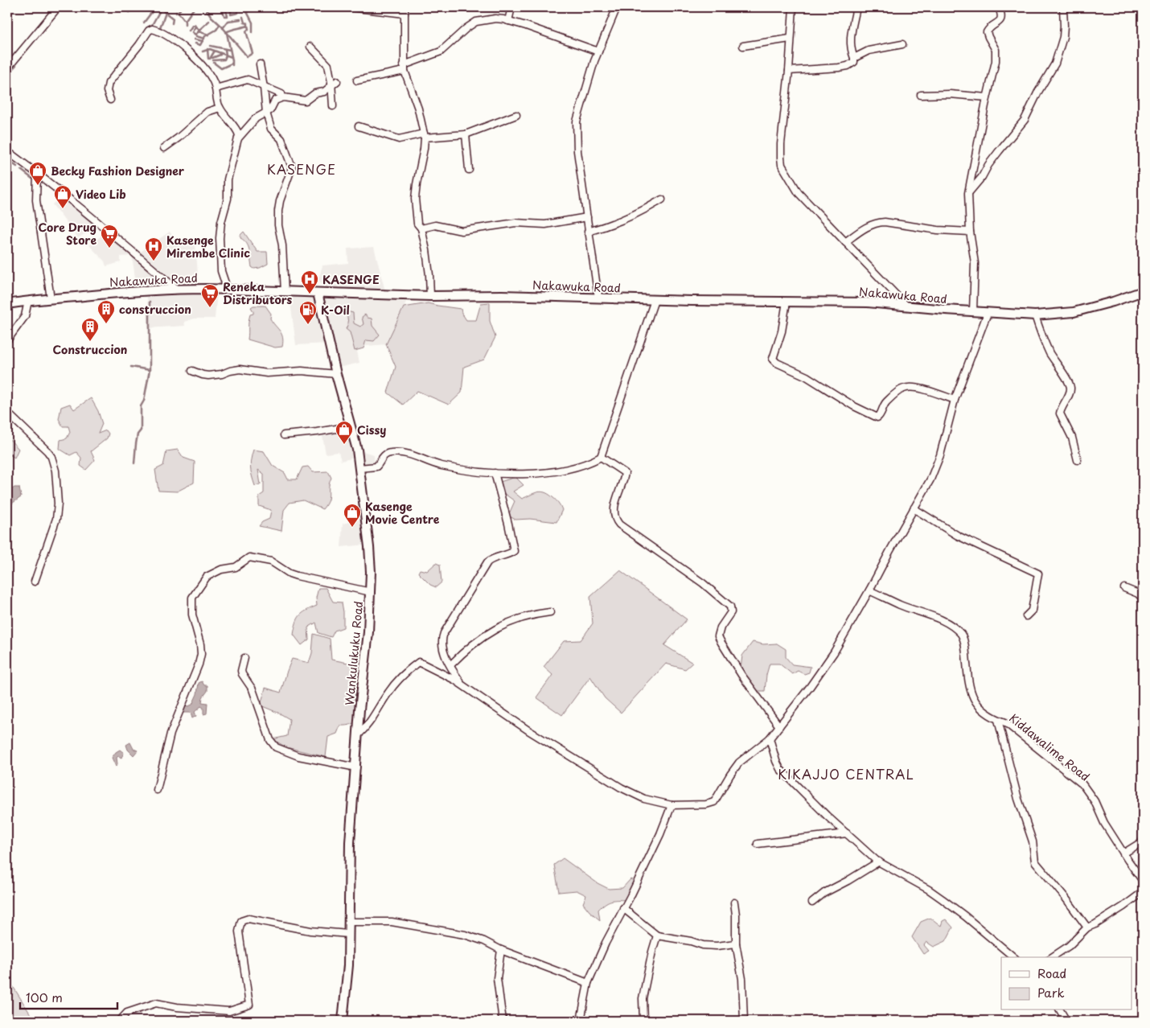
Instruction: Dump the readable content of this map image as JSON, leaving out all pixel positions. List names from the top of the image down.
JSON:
{
  "streets": {
    "main road": ["Nakawuka Road", "Wankulukuku Road"],
    "street": ["Kiddawalime Road"]
  },
  "crossings": [
    ["Nakawuka Road", "Wankulukuku Road"]
  ],
  "districts": ["KASENGE", "KIKAJJO CENTRAL"],
  "places": {
    "shop": [
      "Becky Fashion Designer",
      "Video Lib",
      "Cissy",
      "Kasenge Movie Centre"
    ],
    "supermarket": ["Core Drug Store", "Reneka Distributors"],
    "hospital": ["Kasenge Mirembe Clinic", "KASENGE"],
    "building": ["construccion", "Construccion"],
    "fuel station": ["K-Oil"]
  },
  "legend": ["Road", "Park"],
  "scale_bar": "100 m"
}
